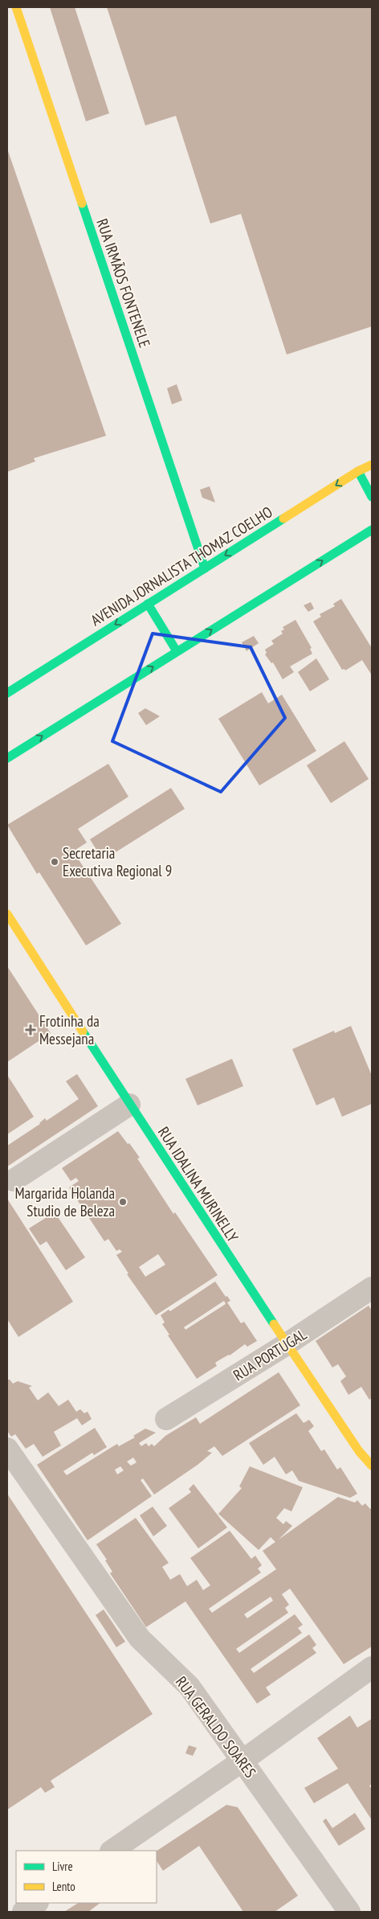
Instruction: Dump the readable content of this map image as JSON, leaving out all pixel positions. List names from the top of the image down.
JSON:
{
  "streets": {
    "street": [
      "RUA IRMÃOS FONTENELE",
      "AVENIDA JORNALISTA THOMAZ COELHO",
      "RUA IDALINA MURINELLY",
      "RUA PORTUGAL",
      "RUA GERALDO SOARES"
    ]
  },
  "crossings": [
    ["RUA IRMÃOS FONTENELE", "AVENIDA JORNALISTA THOMAZ COELHO"],
    ["RUA IDALINA MURINELLY", "RUA PORTUGAL"]
  ],
  "places": {
    "other": ["Secretaria Executiva Regional 9", "Margarida Holanda Studio de Beleza"],
    "health": ["Frotinha da Messejana"]
  },
  "legend": ["Livre", "Lento"]
}
